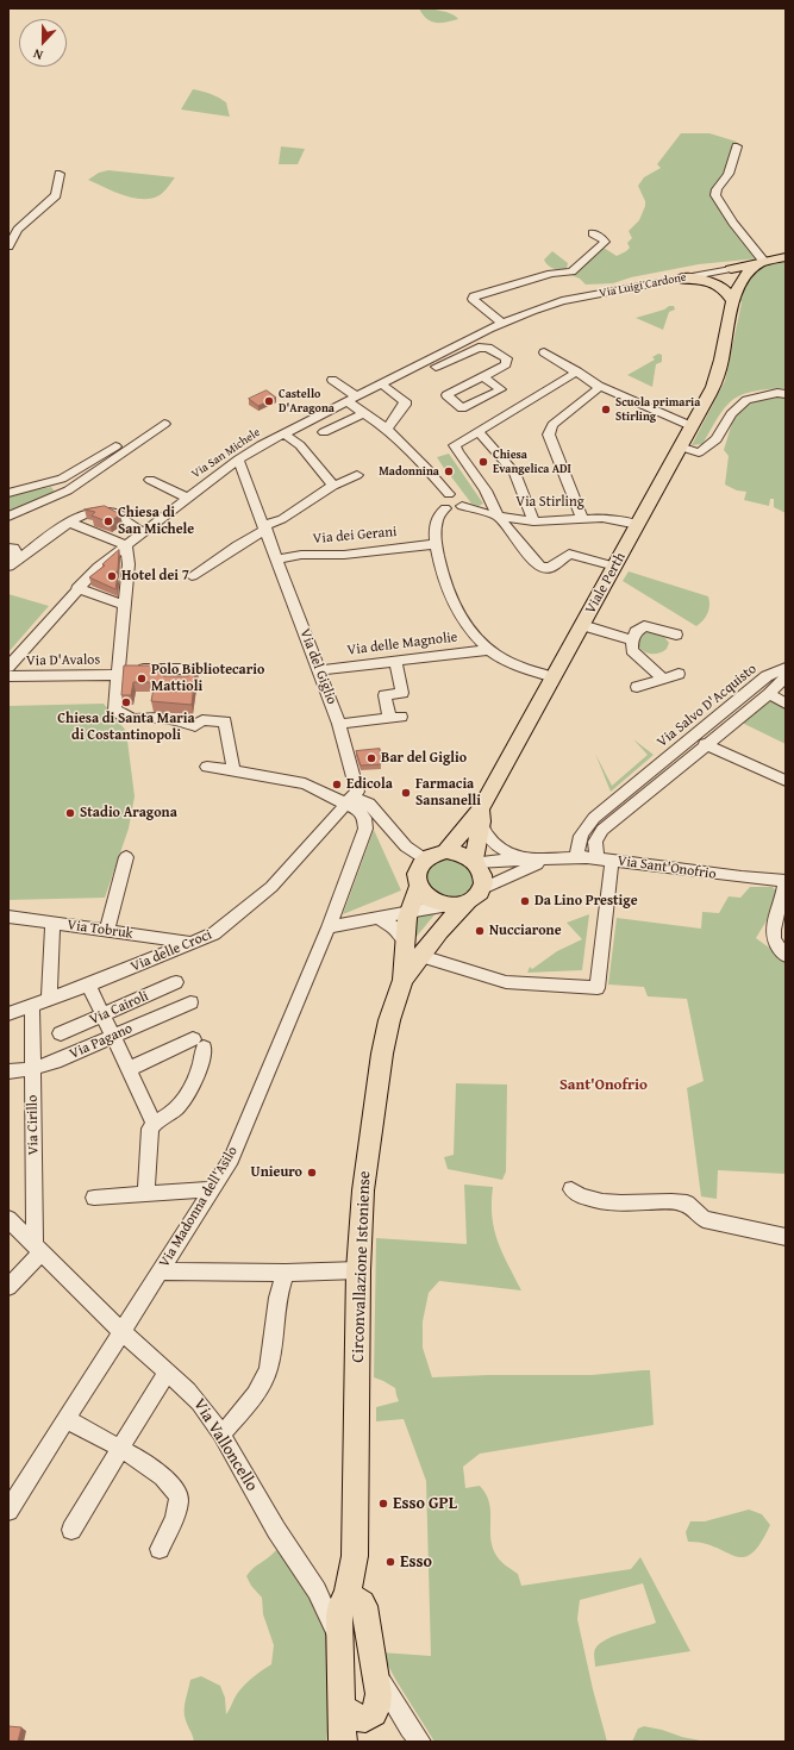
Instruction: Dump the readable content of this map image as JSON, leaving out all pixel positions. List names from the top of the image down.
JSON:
{
  "streets": {
    "main road": ["Via Luigi Cardone", "Viale Perth", "Circonvallazione Istoniense"],
    "street": [
      "Via San Michele",
      "Via Stirling",
      "Via dei Gerani",
      "Via delle Magnolie",
      "Via D'Avalos",
      "Via del Giglio",
      "Via Salvo D'Acquisto",
      "Via Sant'Onofrio",
      "Via Tobruk",
      "Via delle Croci",
      "Via Cairoli",
      "Via Pagano",
      "Via Cirillo",
      "Via Madonna dell'Asilo",
      "Via Valloncello"
    ]
  },
  "crossings": [
    ["Via Luigi Cardone", "Via San Michele"],
    ["Via Luigi Cardone", "Viale Perth"],
    ["Via San Michele", "Via del Giglio"],
    ["Via Stirling", "Viale Perth"],
    ["Via dei Gerani", "Via del Giglio"],
    ["Viale Perth", "Via Sant'Onofrio"],
    ["Viale Perth", "Circonvallazione Istoniense"],
    ["Via delle Magnolie", "Via del Giglio"],
    ["Via del Giglio", "Via delle Croci"],
    ["Via Salvo D'Acquisto", "Via Sant'Onofrio"],
    ["Via Salvo D'Acquisto", "Circonvallazione Istoniense"],
    ["Via Sant'Onofrio", "Circonvallazione Istoniense"],
    ["Via Tobruk", "Via delle Croci"],
    ["Via delle Croci", "Via Cirillo"],
    ["Via Pagano", "Via Cirillo"],
    ["Via Cirillo", "Via Valloncello"],
    ["Via Madonna dell'Asilo", "Via Valloncello"],
    ["Circonvallazione Istoniense", "Via Valloncello"]
  ],
  "districts": ["Sant'Onofrio"],
  "places": [
    "Castello D'Aragona",
    "Scuola primaria Stirling",
    "Chiesa Evangelica ADI",
    "Madonnina",
    "Chiesa di San Michele",
    "Hotel dei 7",
    "Polo Bibliotecario Mattioli",
    "Chiesa di Santa Maria di Costantinopoli",
    "Bar del Giglio",
    "Edicola",
    "Farmacia Sansanelli",
    "Stadio Aragona",
    "Da Lino Prestige",
    "Nucciarone",
    "Unieuro",
    "Esso GPL",
    "Esso"
  ],
  "north": "bottom"
}
